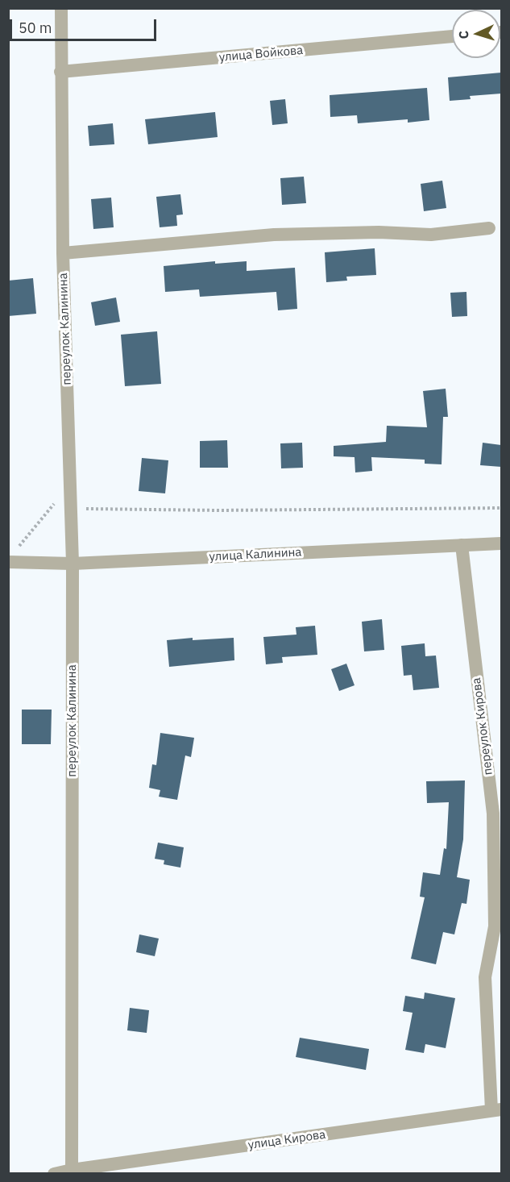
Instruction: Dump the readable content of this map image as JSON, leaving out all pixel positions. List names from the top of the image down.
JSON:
{
  "streets": {
    "street": [
      "улица Войкова",
      "переулок Калинина",
      "улица Калинина",
      "переулок Кирова",
      "улица Кирова"
    ]
  },
  "crossings": [
    ["улица Войкова", "переулок Калинина"],
    ["переулок Калинина", "улица Калинина"],
    ["переулок Калинина", "улица Кирова"],
    ["улица Калинина", "переулок Кирова"],
    ["переулок Кирова", "улица Кирова"]
  ],
  "scale_bar": "50 m",
  "north": "left"
}
